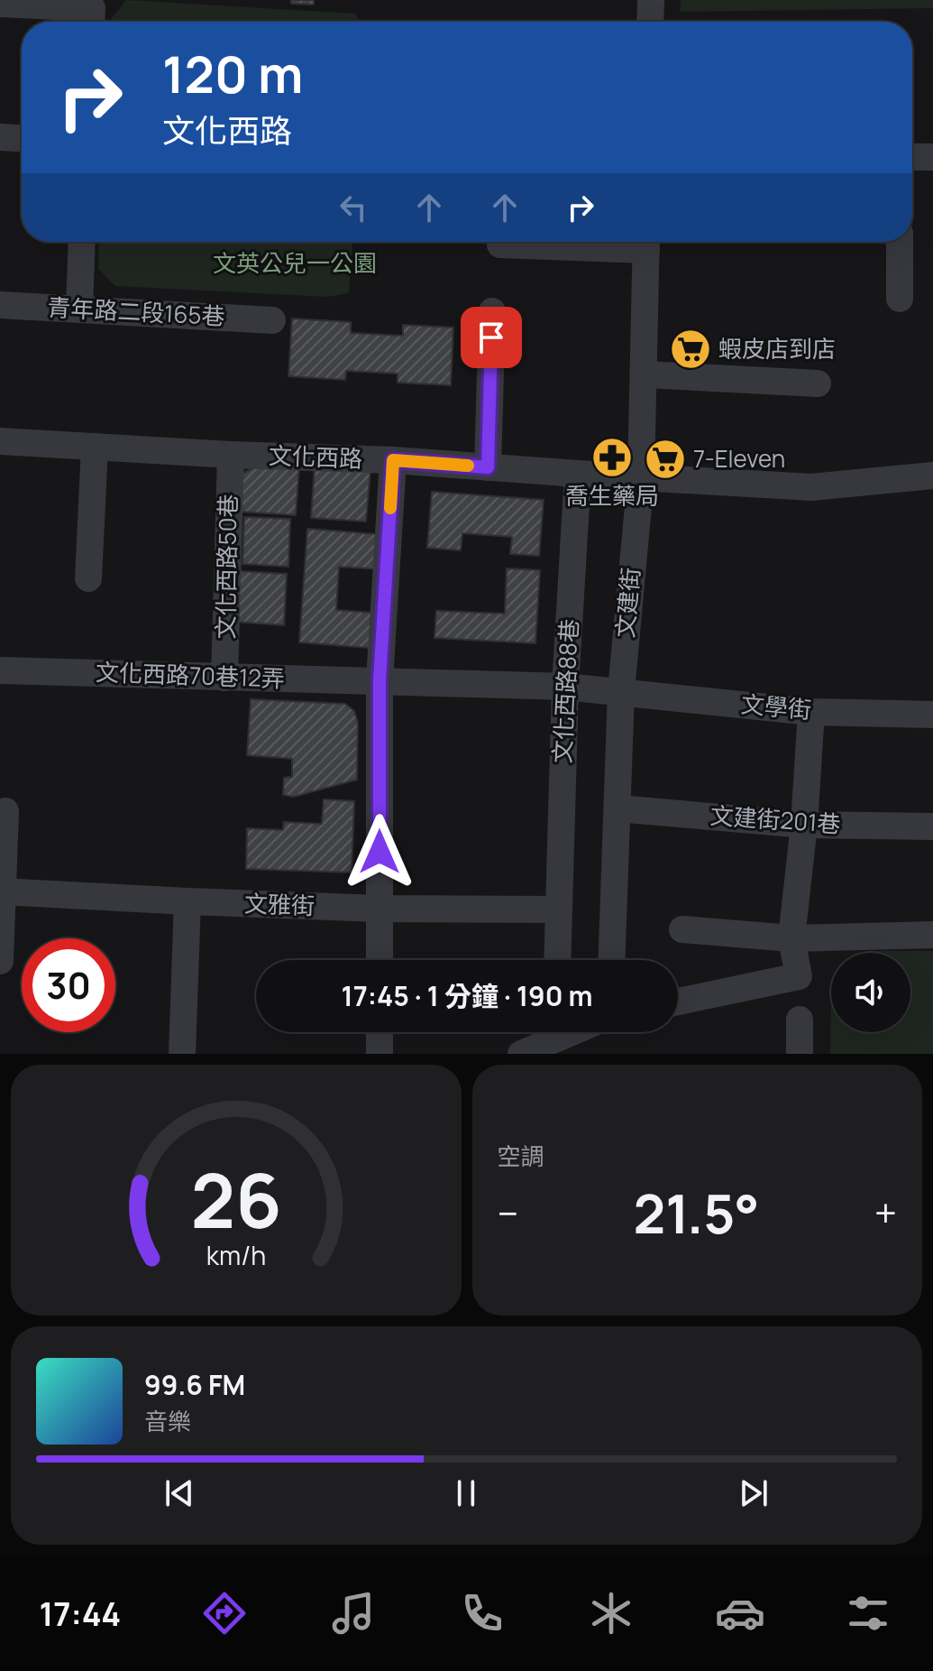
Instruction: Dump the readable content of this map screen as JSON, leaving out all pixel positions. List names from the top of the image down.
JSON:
{
  "streets": {
    "street": [
      "青年路二段165巷",
      "文化西路",
      "文化西路50巷",
      "文建街",
      "文化西路70巷12弄",
      "文化西路88巷",
      "文學街",
      "文建街201巷",
      "文雅街"
    ]
  },
  "crossings": [
    ["文化西路", "文化西路50巷"],
    ["文化西路", "文建街"],
    ["文化西路", "文化西路88巷"],
    ["文化西路50巷", "文化西路70巷12弄"],
    ["文建街", "文學街"],
    ["文建街", "文建街201巷"],
    ["文化西路70巷12弄", "文化西路88巷"],
    ["文化西路70巷12弄", "文學街"],
    ["文化西路88巷", "文學街"],
    ["文化西路88巷", "文雅街"]
  ],
  "parks": ["文英公兒一公園"],
  "places": {
    "supermarket": ["蝦皮店到店", "7-Eleven"],
    "pharmacy": ["喬生藥局"]
  },
  "page": {
    "turn": ["120 m", "文化西路"],
    "limit": "30",
    "trip": "17:45 · 1 分鐘 · 190 m",
    "tile": "空調",
    "heat": ["−", "21.5°", "+"],
    "song": ["99.6 FM", "音樂"],
    "tabs": "17:44",
    "gauge": ["26", "km/h"]
  }
}
